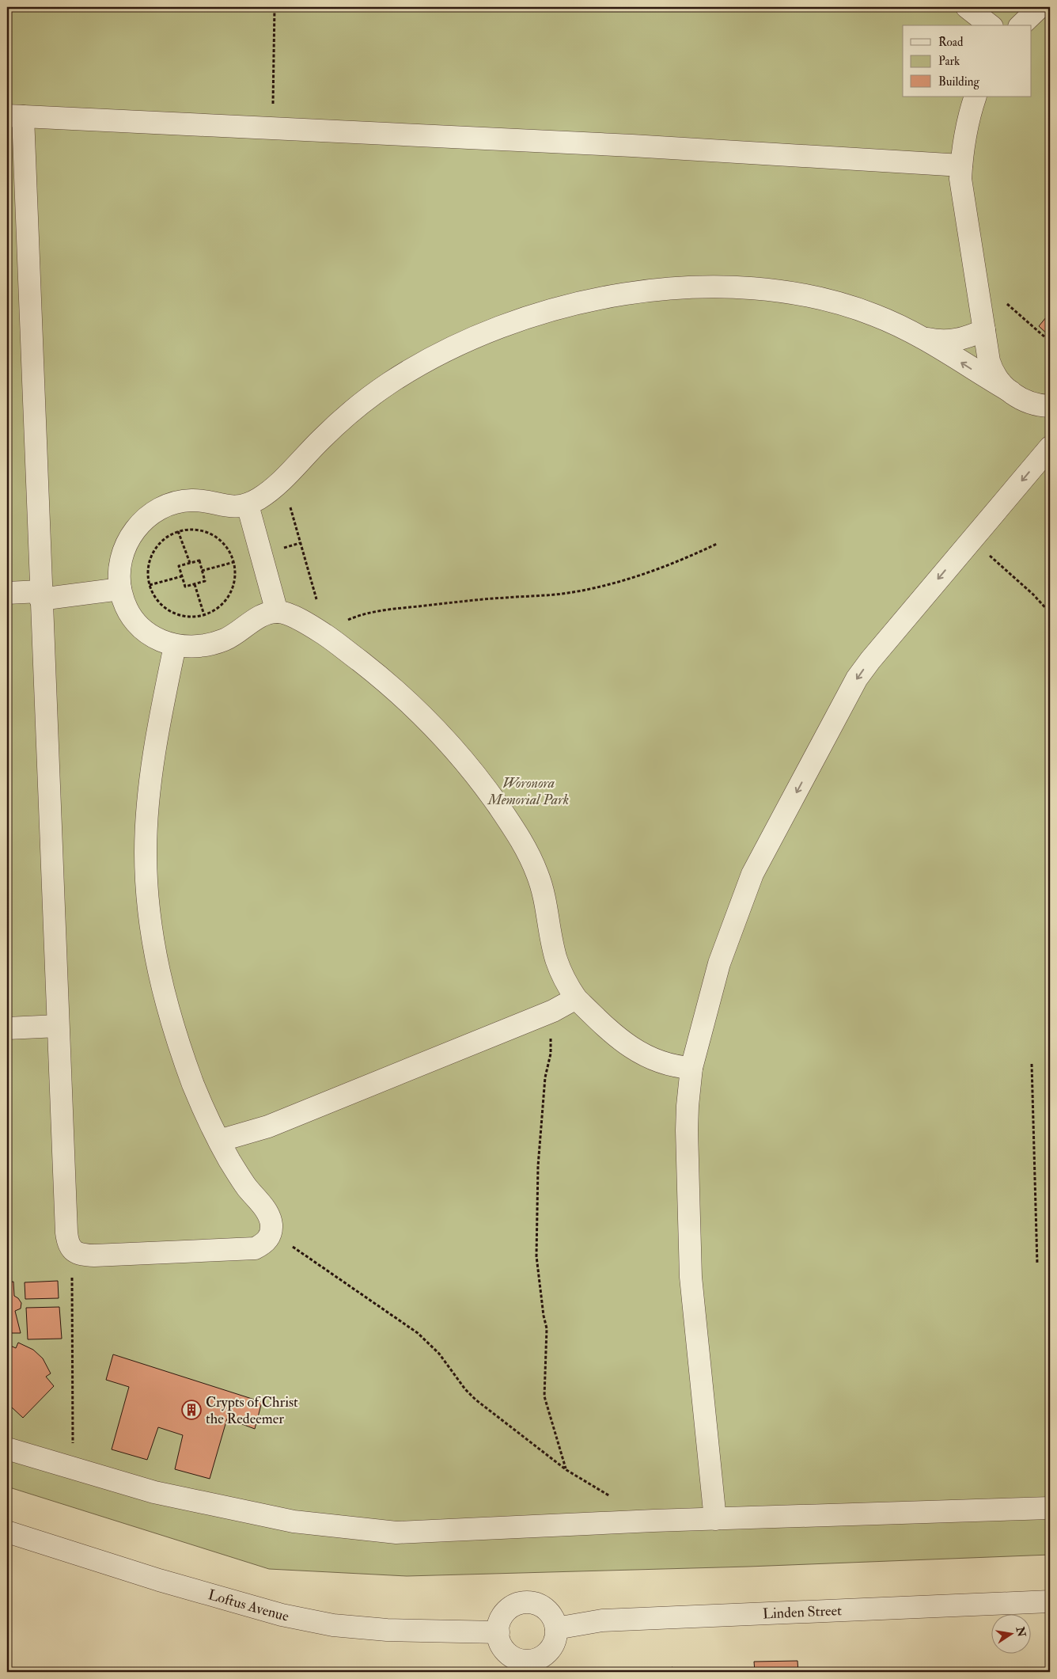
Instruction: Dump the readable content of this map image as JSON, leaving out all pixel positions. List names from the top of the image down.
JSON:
{
  "streets": {
    "street": ["Loftus Avenue", "Linden Street"]
  },
  "crossings": [
    ["Loftus Avenue", "Linden Street"]
  ],
  "parks": ["Woronora Memorial Park"],
  "places": {
    "building": ["Crypts of Christ the Redeemer"]
  },
  "legend": ["Road", "Park", "Building"],
  "north": "right"
}
